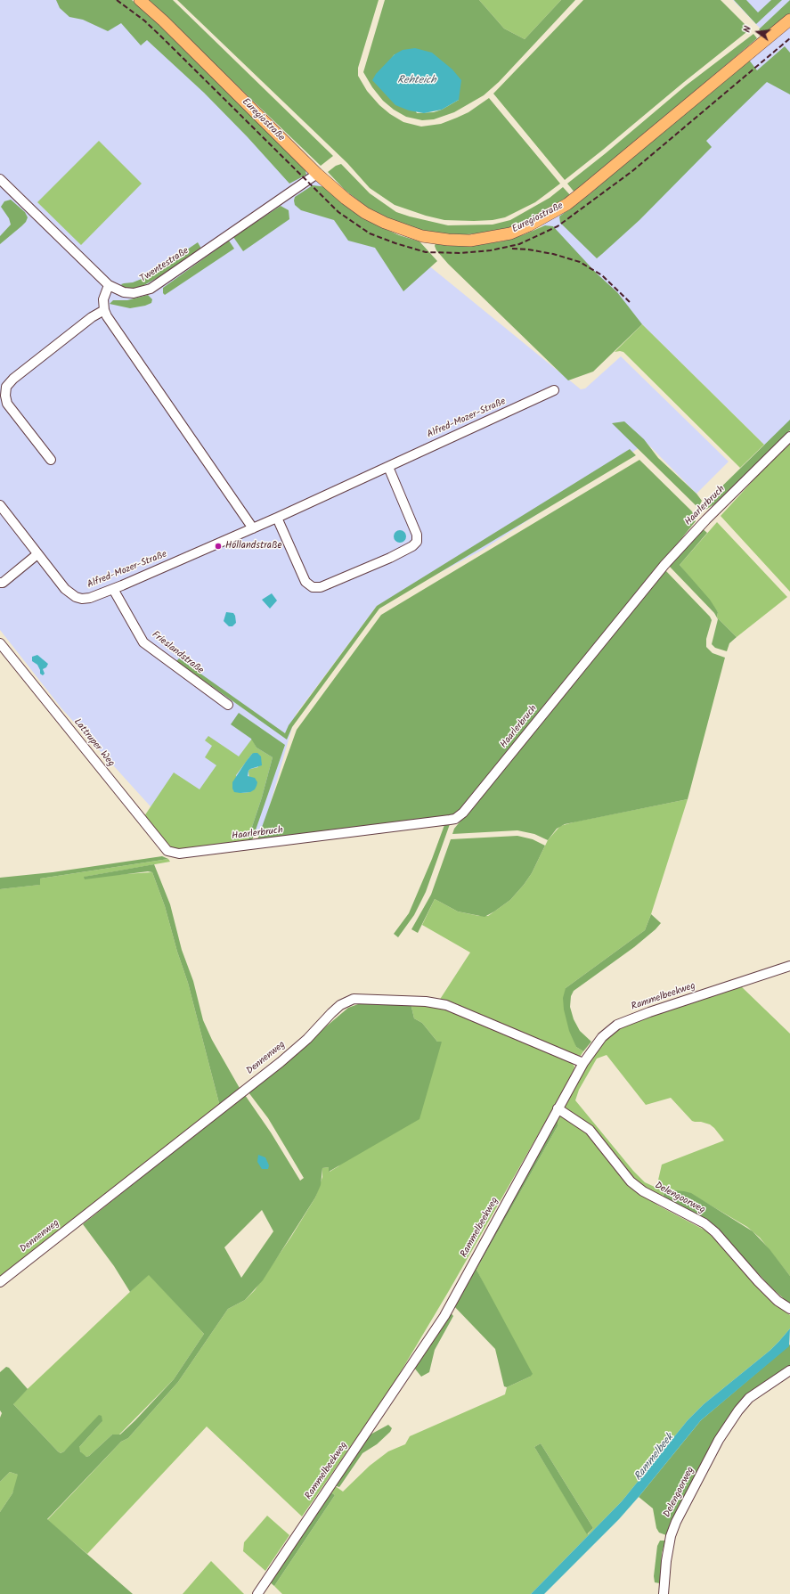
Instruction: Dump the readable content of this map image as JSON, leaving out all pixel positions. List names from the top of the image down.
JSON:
{
  "streets": {
    "main road": ["Euregiostraße"],
    "street": [
      "Twentestraße",
      "Alfred-Mozer-Straße",
      "Haarlerbruch",
      "Frieslandstraße",
      "Lattruper Weg",
      "Rammelbeekweg",
      "Dennenweg",
      "Delengoorweg"
    ]
  },
  "crossings": [
    ["Euregiostraße", "Twentestraße"],
    ["Alfred-Mozer-Straße", "Frieslandstraße"],
    ["Haarlerbruch", "Lattruper Weg"],
    ["Rammelbeekweg", "Dennenweg"],
    ["Rammelbeekweg", "Delengoorweg"]
  ],
  "water": ["Rehteich", "Rammelbeek"],
  "places": ["Hollandstraße"],
  "north": "left"
}
